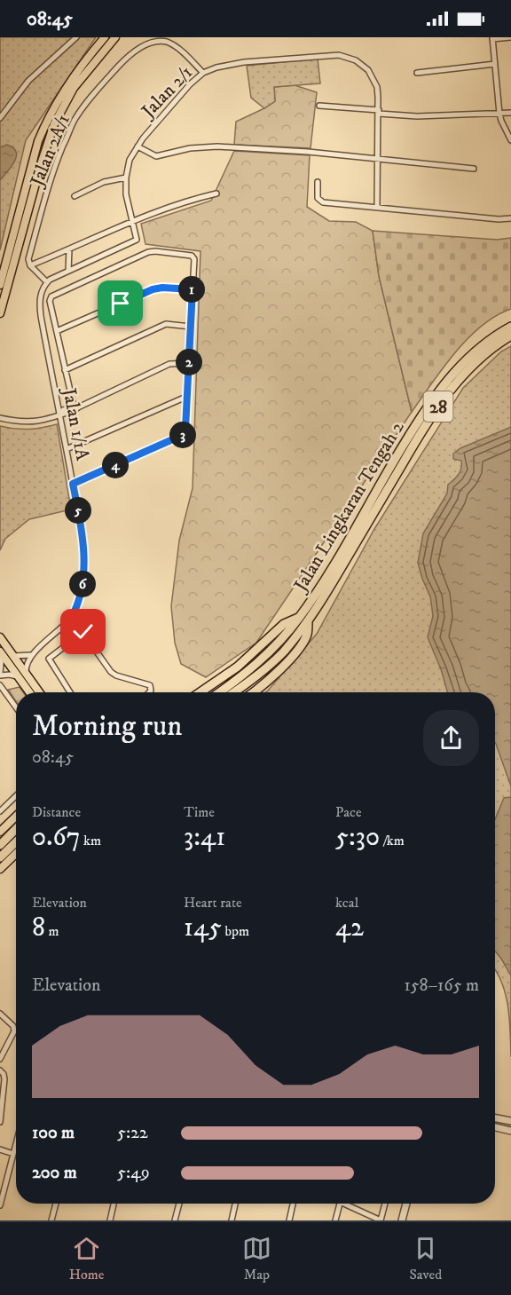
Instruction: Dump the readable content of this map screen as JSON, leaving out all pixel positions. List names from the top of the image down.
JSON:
{
  "streets": {
    "highway": ["28", "Jalan Lingkaran Tengah 2"],
    "street": ["Jalan 2/1", "Jalan 2A/1", "Jalan 1/1A"]
  },
  "crossings": [
    ["Jalan 2/1", "Jalan 2A/1"]
  ],
  "page": {
    "status": "08:45",
    "pins": [
      "1",
      "2",
      "3",
      "4",
      "5",
      "6"
    ],
    "heading": ["Morning run", "08:45"],
    "stats": [
      ["Distance", "0.67 km"],
      ["Time", "3:41"],
      ["Pace", "5:30 /km"],
      ["Elevation", "8 m"],
      ["Heart rate", "145 bpm"],
      ["kcal", "42"]
    ],
    "chart": ["Elevation", "158–165 m"],
    "list": [
      {
        "name": "100 m",
        "note": "5:22"
      },
      {
        "name": "200 m",
        "note": "5:49"
      }
    ],
    "tabs": ["Home", "Map", "Saved"]
  }
}
